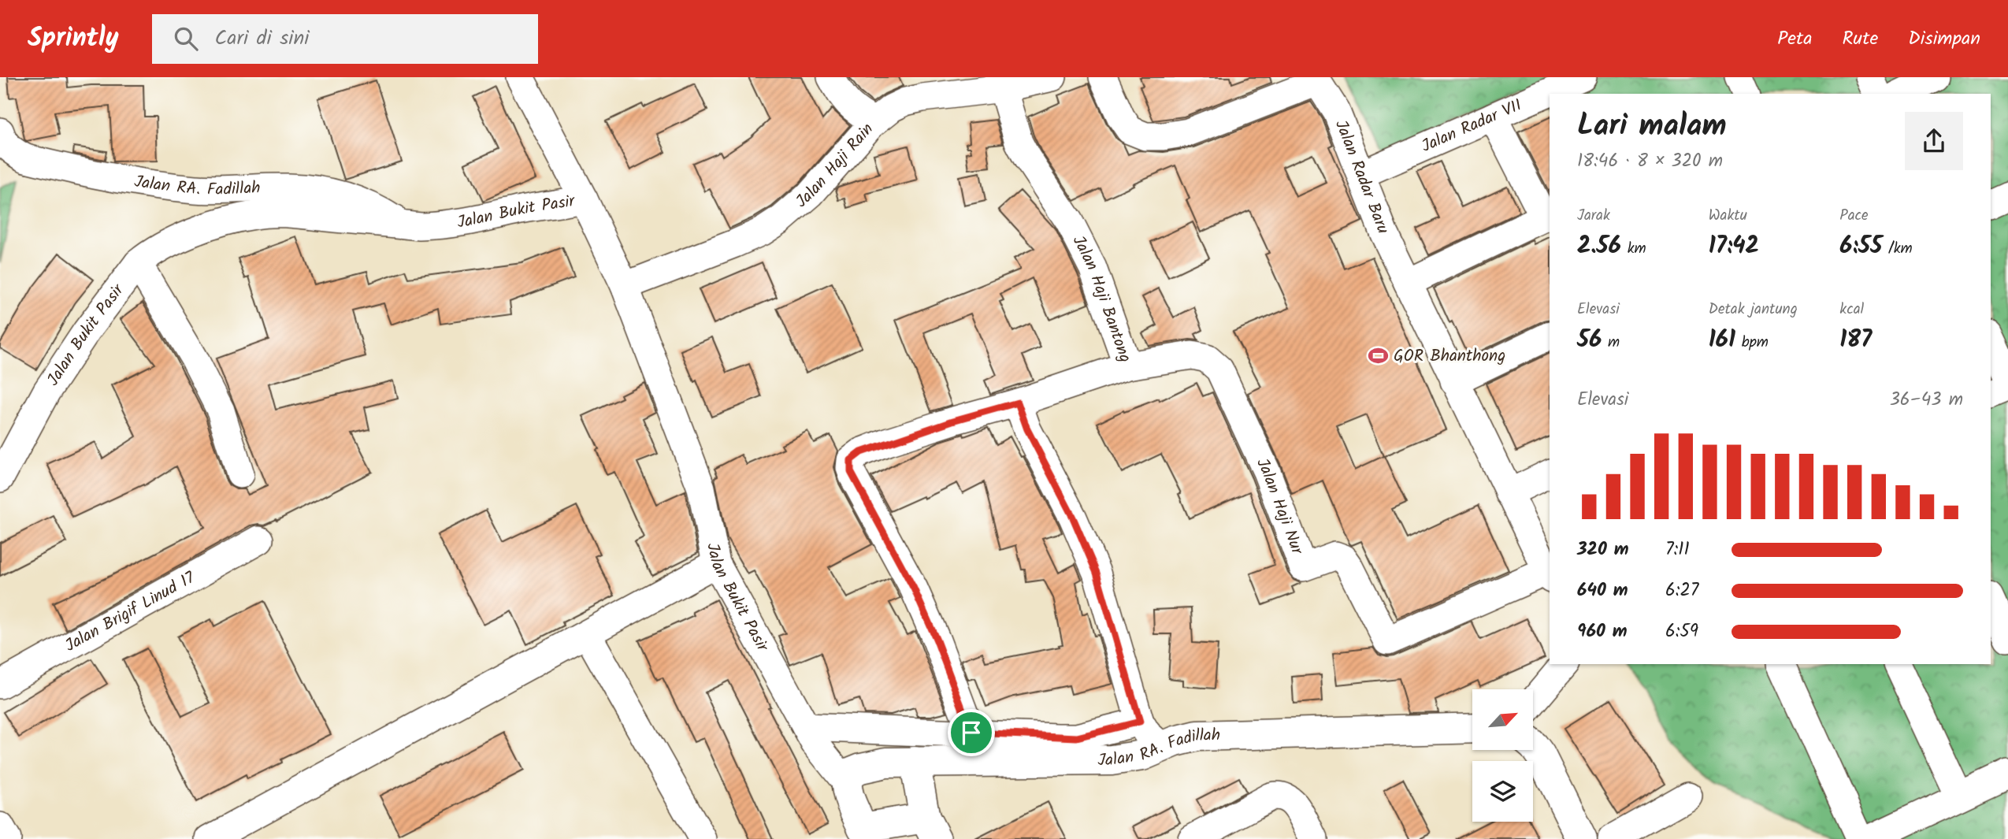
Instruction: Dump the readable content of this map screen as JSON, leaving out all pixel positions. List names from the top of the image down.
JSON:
{
  "streets": {
    "main road": ["Jalan RA. Fadillah"],
    "street": [
      "Jalan Radar VII",
      "Jalan Haji Rain",
      "Jalan Radar Baru",
      "Jalan Bukit Pasir",
      "Jalan Haji Bantong",
      "Jalan Haji Nur",
      "Jalan Brigif Linud 17"
    ]
  },
  "crossings": [
    ["Jalan Radar VII", "Jalan Radar Baru"],
    ["Jalan Haji Rain", "Jalan Bukit Pasir"],
    ["Jalan Haji Rain", "Jalan Haji Bantong"],
    ["Jalan Radar Baru", "Jalan Haji Nur"],
    ["Jalan RA. Fadillah", "Jalan Bukit Pasir"],
    ["Jalan Haji Bantong", "Jalan Haji Nur"]
  ],
  "places": {
    "sports": ["GOR Bhanthong"]
  },
  "north": "top right",
  "page": {
    "header": "Sprintly",
    "search": "Cari di sini",
    "nav": ["Peta", "Rute", "Disimpan"],
    "heading": ["Lari malam", "18:46 · 8 × 320 m"],
    "stats": [
      ["Jarak", "2.56 km"],
      ["Waktu", "17:42"],
      ["Pace", "6:55 /km"],
      ["Elevasi", "56 m"],
      ["Detak jantung", "161 bpm"],
      ["kcal", "187"]
    ],
    "chart": ["Elevasi", "36–43 m"],
    "list": [
      {
        "name": "320 m",
        "note": "7:11"
      },
      {
        "name": "640 m",
        "note": "6:27"
      },
      {
        "name": "960 m",
        "note": "6:59"
      }
    ]
  }
}
